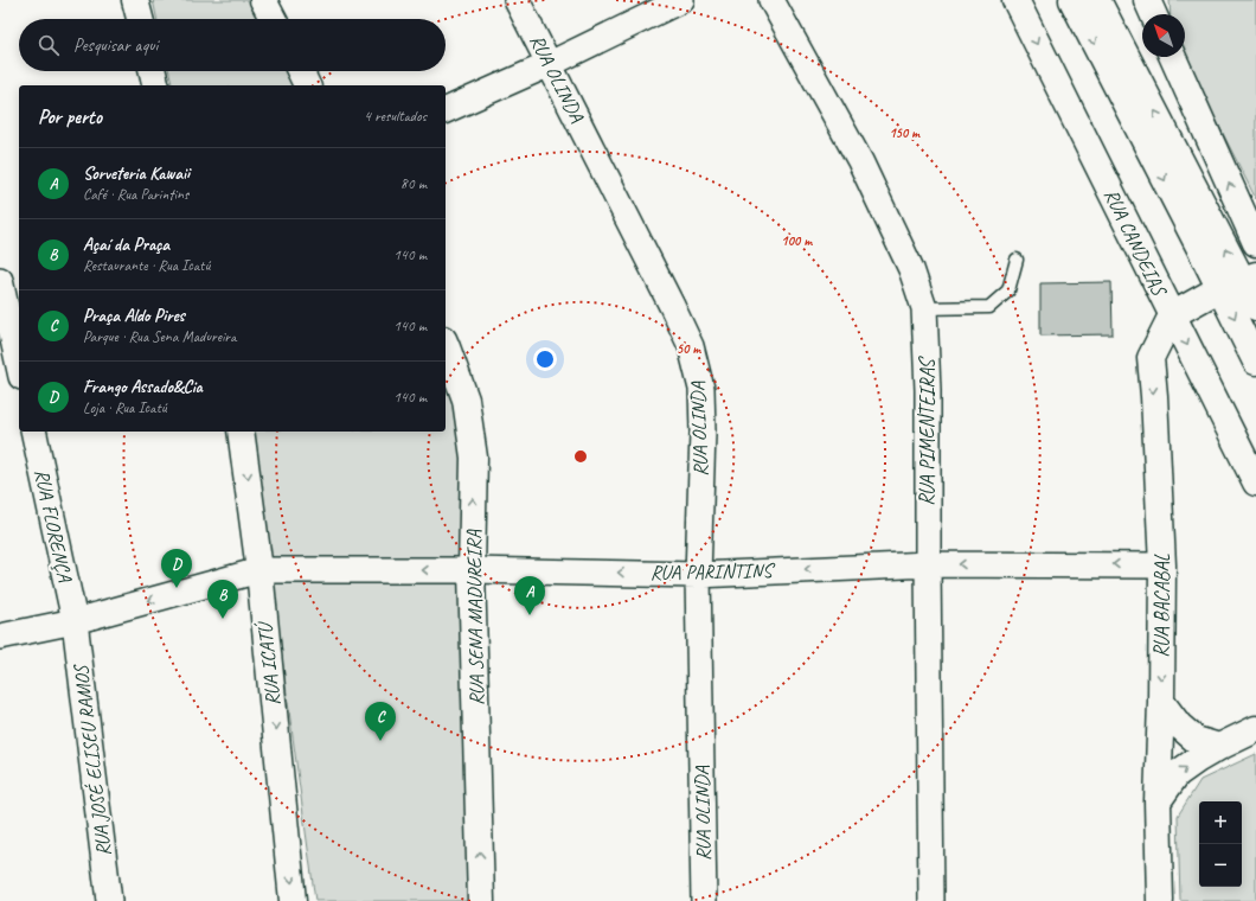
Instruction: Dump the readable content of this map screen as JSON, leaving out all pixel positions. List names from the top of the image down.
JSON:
{
  "streets": {
    "street": [
      "RUA OLINDA",
      "RUA CANDEIAS",
      "RUA PIMENTEIRAS",
      "RUA FLORENÇA",
      "RUA PARINTINS",
      "RUA BACABAL",
      "RUA SENA MADUREIRA",
      "RUA ICATÚ",
      "RUA JOSÉ ELISEU RAMOS"
    ]
  },
  "crossings": [
    ["RUA OLINDA", "RUA PARINTINS"],
    ["RUA CANDEIAS", "RUA BACABAL"],
    ["RUA PIMENTEIRAS", "RUA PARINTINS"],
    ["RUA FLORENÇA", "RUA PARINTINS"],
    ["RUA FLORENÇA", "RUA JOSÉ ELISEU RAMOS"],
    ["RUA PARINTINS", "RUA BACABAL"],
    ["RUA PARINTINS", "RUA SENA MADUREIRA"],
    ["RUA PARINTINS", "RUA ICATÚ"],
    ["RUA PARINTINS", "RUA JOSÉ ELISEU RAMOS"]
  ],
  "one_way": [
    "RUA PARINTINS",
    "RUA BACABAL",
    "RUA SENA MADUREIRA",
    "RUA ICATÚ"
  ],
  "north": "top left",
  "page": {
    "search": "Pesquisar aqui",
    "heading": ["Por perto", "4 resultados"],
    "list": [
      {
        "mark": "A",
        "name": "Sorveteria Kawaii",
        "note": "Café · Rua Parintins",
        "value": "80 m"
      },
      {
        "mark": "B",
        "name": "Açaí da Praça",
        "note": "Restaurante · Rua Icatú",
        "value": "140 m"
      },
      {
        "mark": "C",
        "name": "Praça Aldo Pires",
        "note": "Parque · Rua Sena Madureira",
        "value": "140 m"
      },
      {
        "mark": "D",
        "name": "Frango Assado&Cia",
        "note": "Loja · Rua Icatú",
        "value": "140 m"
      }
    ],
    "pins": [
      "D",
      "A",
      "B",
      "C"
    ],
    "map_buttons": ["+", "−"]
  },
  "rings": ["150 m", "100 m", "50 m"]
}
